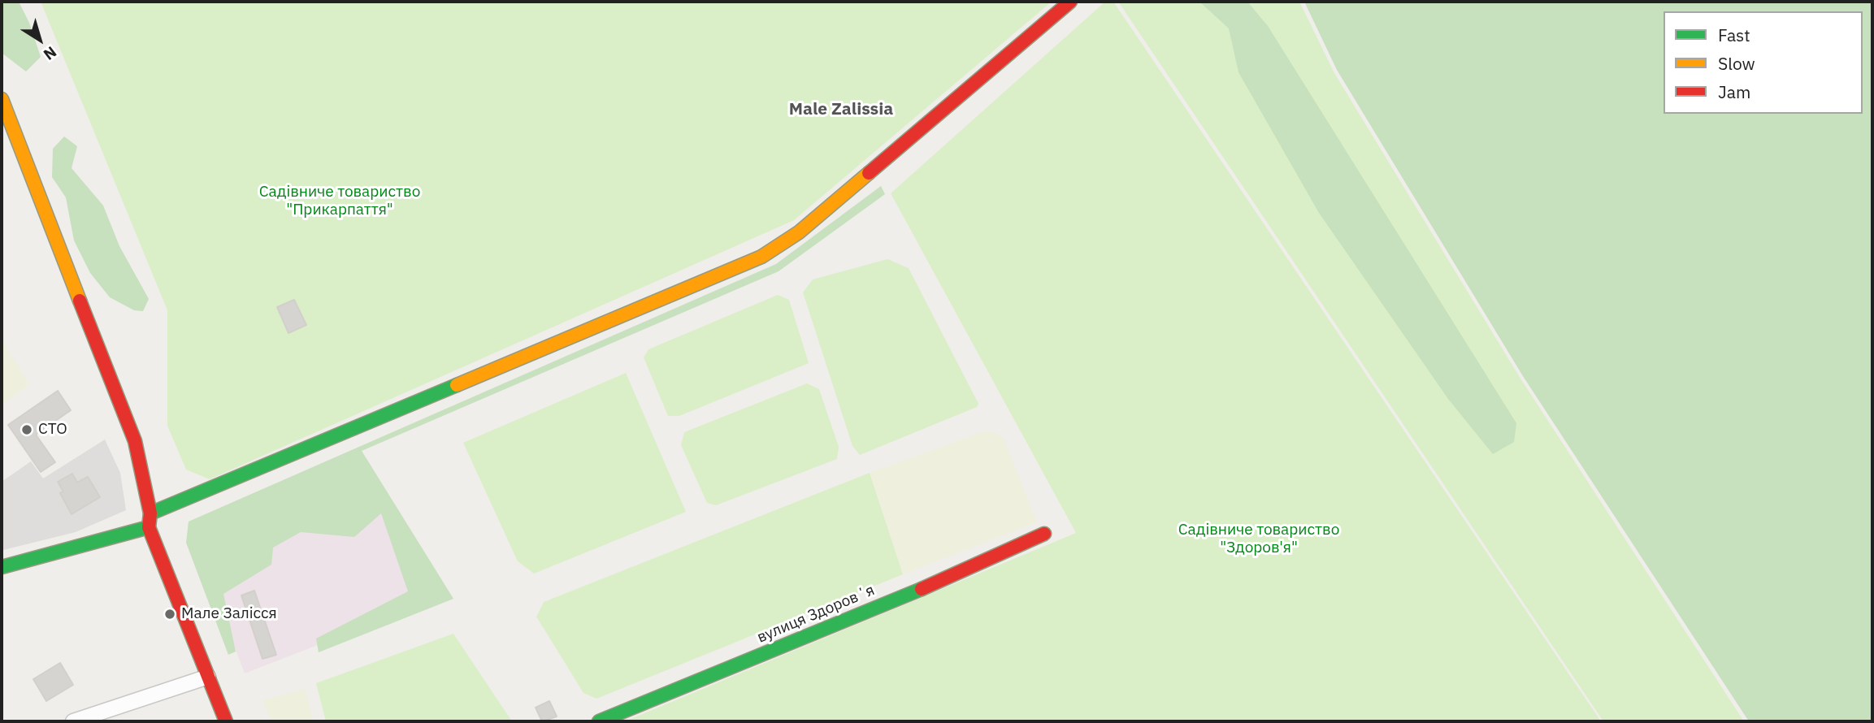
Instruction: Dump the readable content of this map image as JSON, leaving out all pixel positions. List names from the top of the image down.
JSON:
{
  "streets": {
    "street": ["вулиця Здоровʼя"]
  },
  "districts": ["Male Zalissia"],
  "parks": ["Садівниче товариство \"Прикарпаття\"", "Садівниче товариство \"Здоров'я\""],
  "places": ["СТО", "Мале Залісся"],
  "legend": ["Fast", "Slow", "Jam"],
  "north": "bottom right"
}
